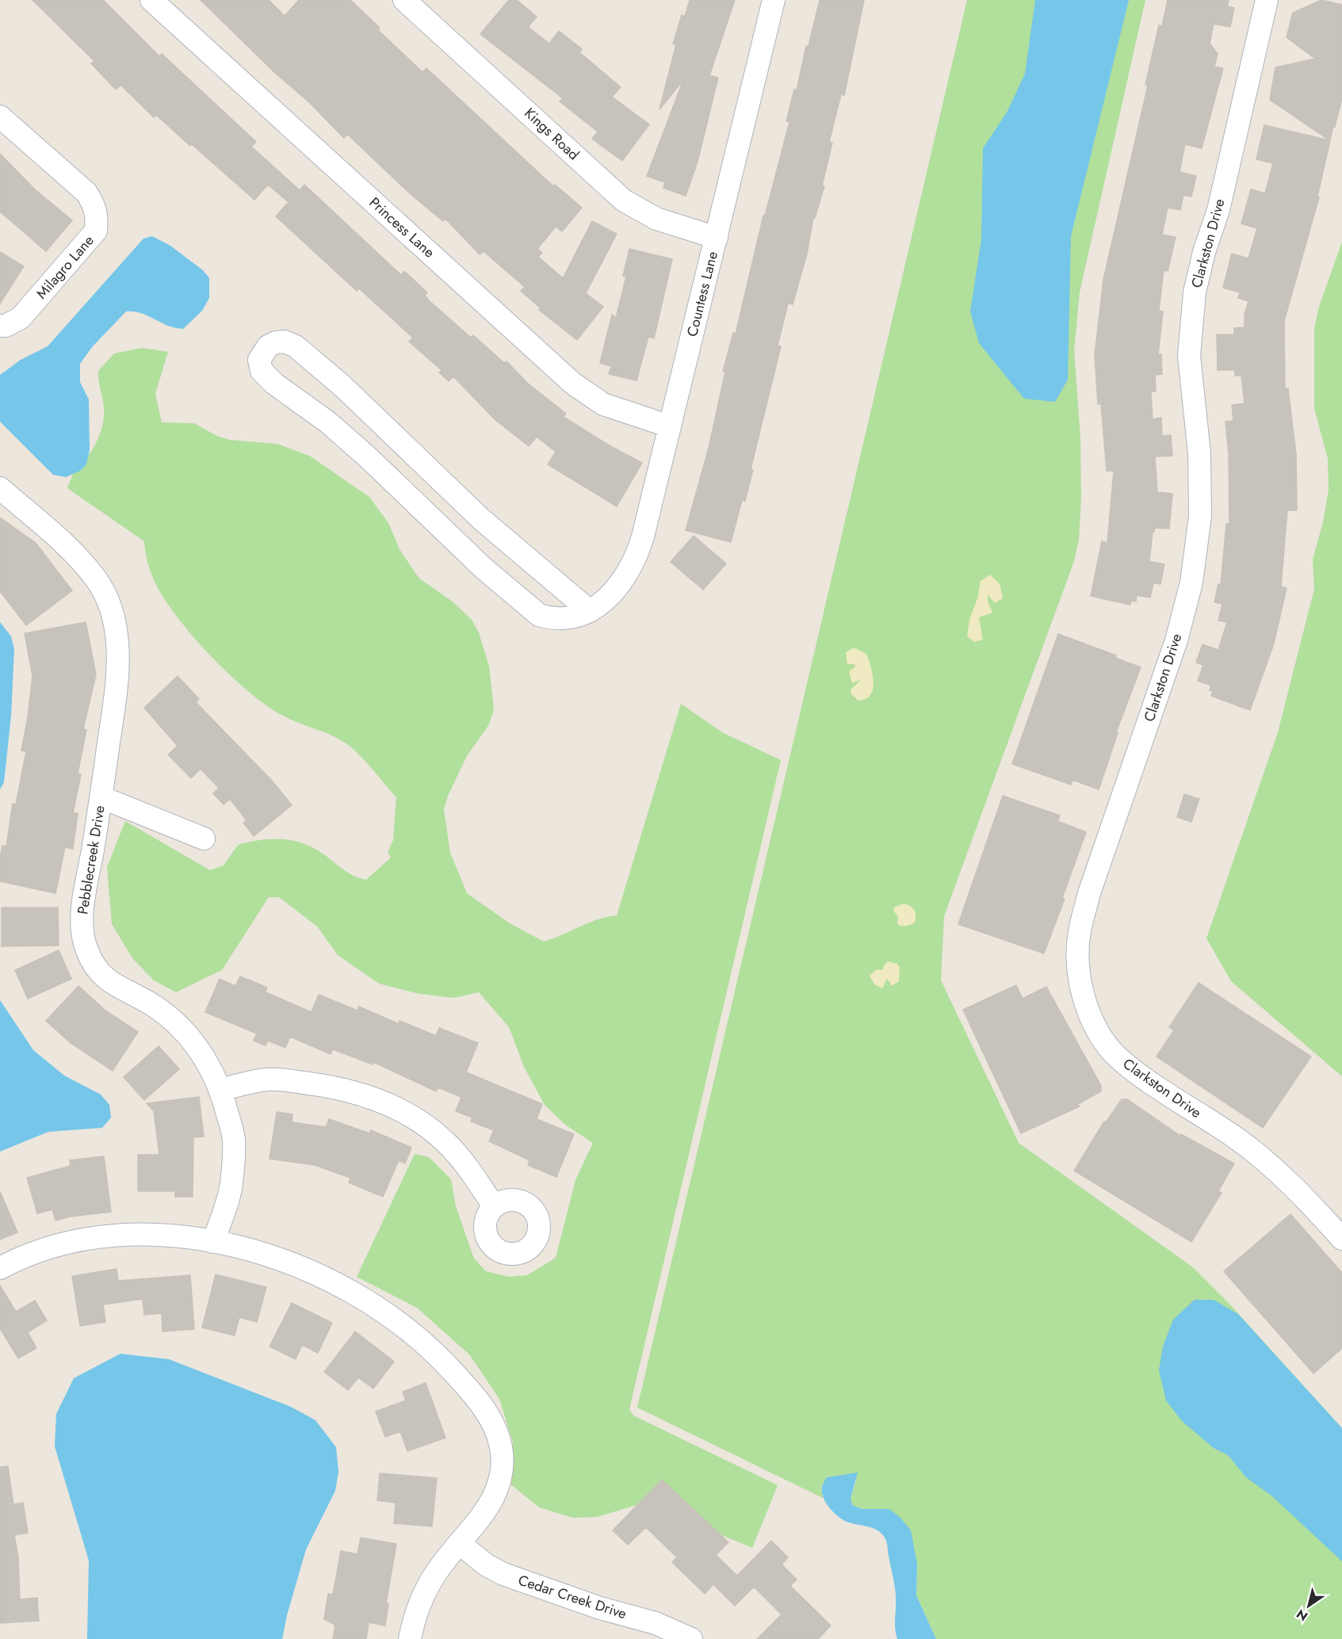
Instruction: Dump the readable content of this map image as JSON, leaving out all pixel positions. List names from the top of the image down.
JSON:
{
  "streets": {
    "street": [
      "Kings Road",
      "Princess Lane",
      "Clarkston Drive",
      "Milagro Lane",
      "Countess Lane",
      "Pebblecreek Drive",
      "Cedar Creek Drive"
    ]
  },
  "crossings": [
    ["Kings Road", "Countess Lane"],
    ["Princess Lane", "Countess Lane"]
  ],
  "north": "bottom left"
}
